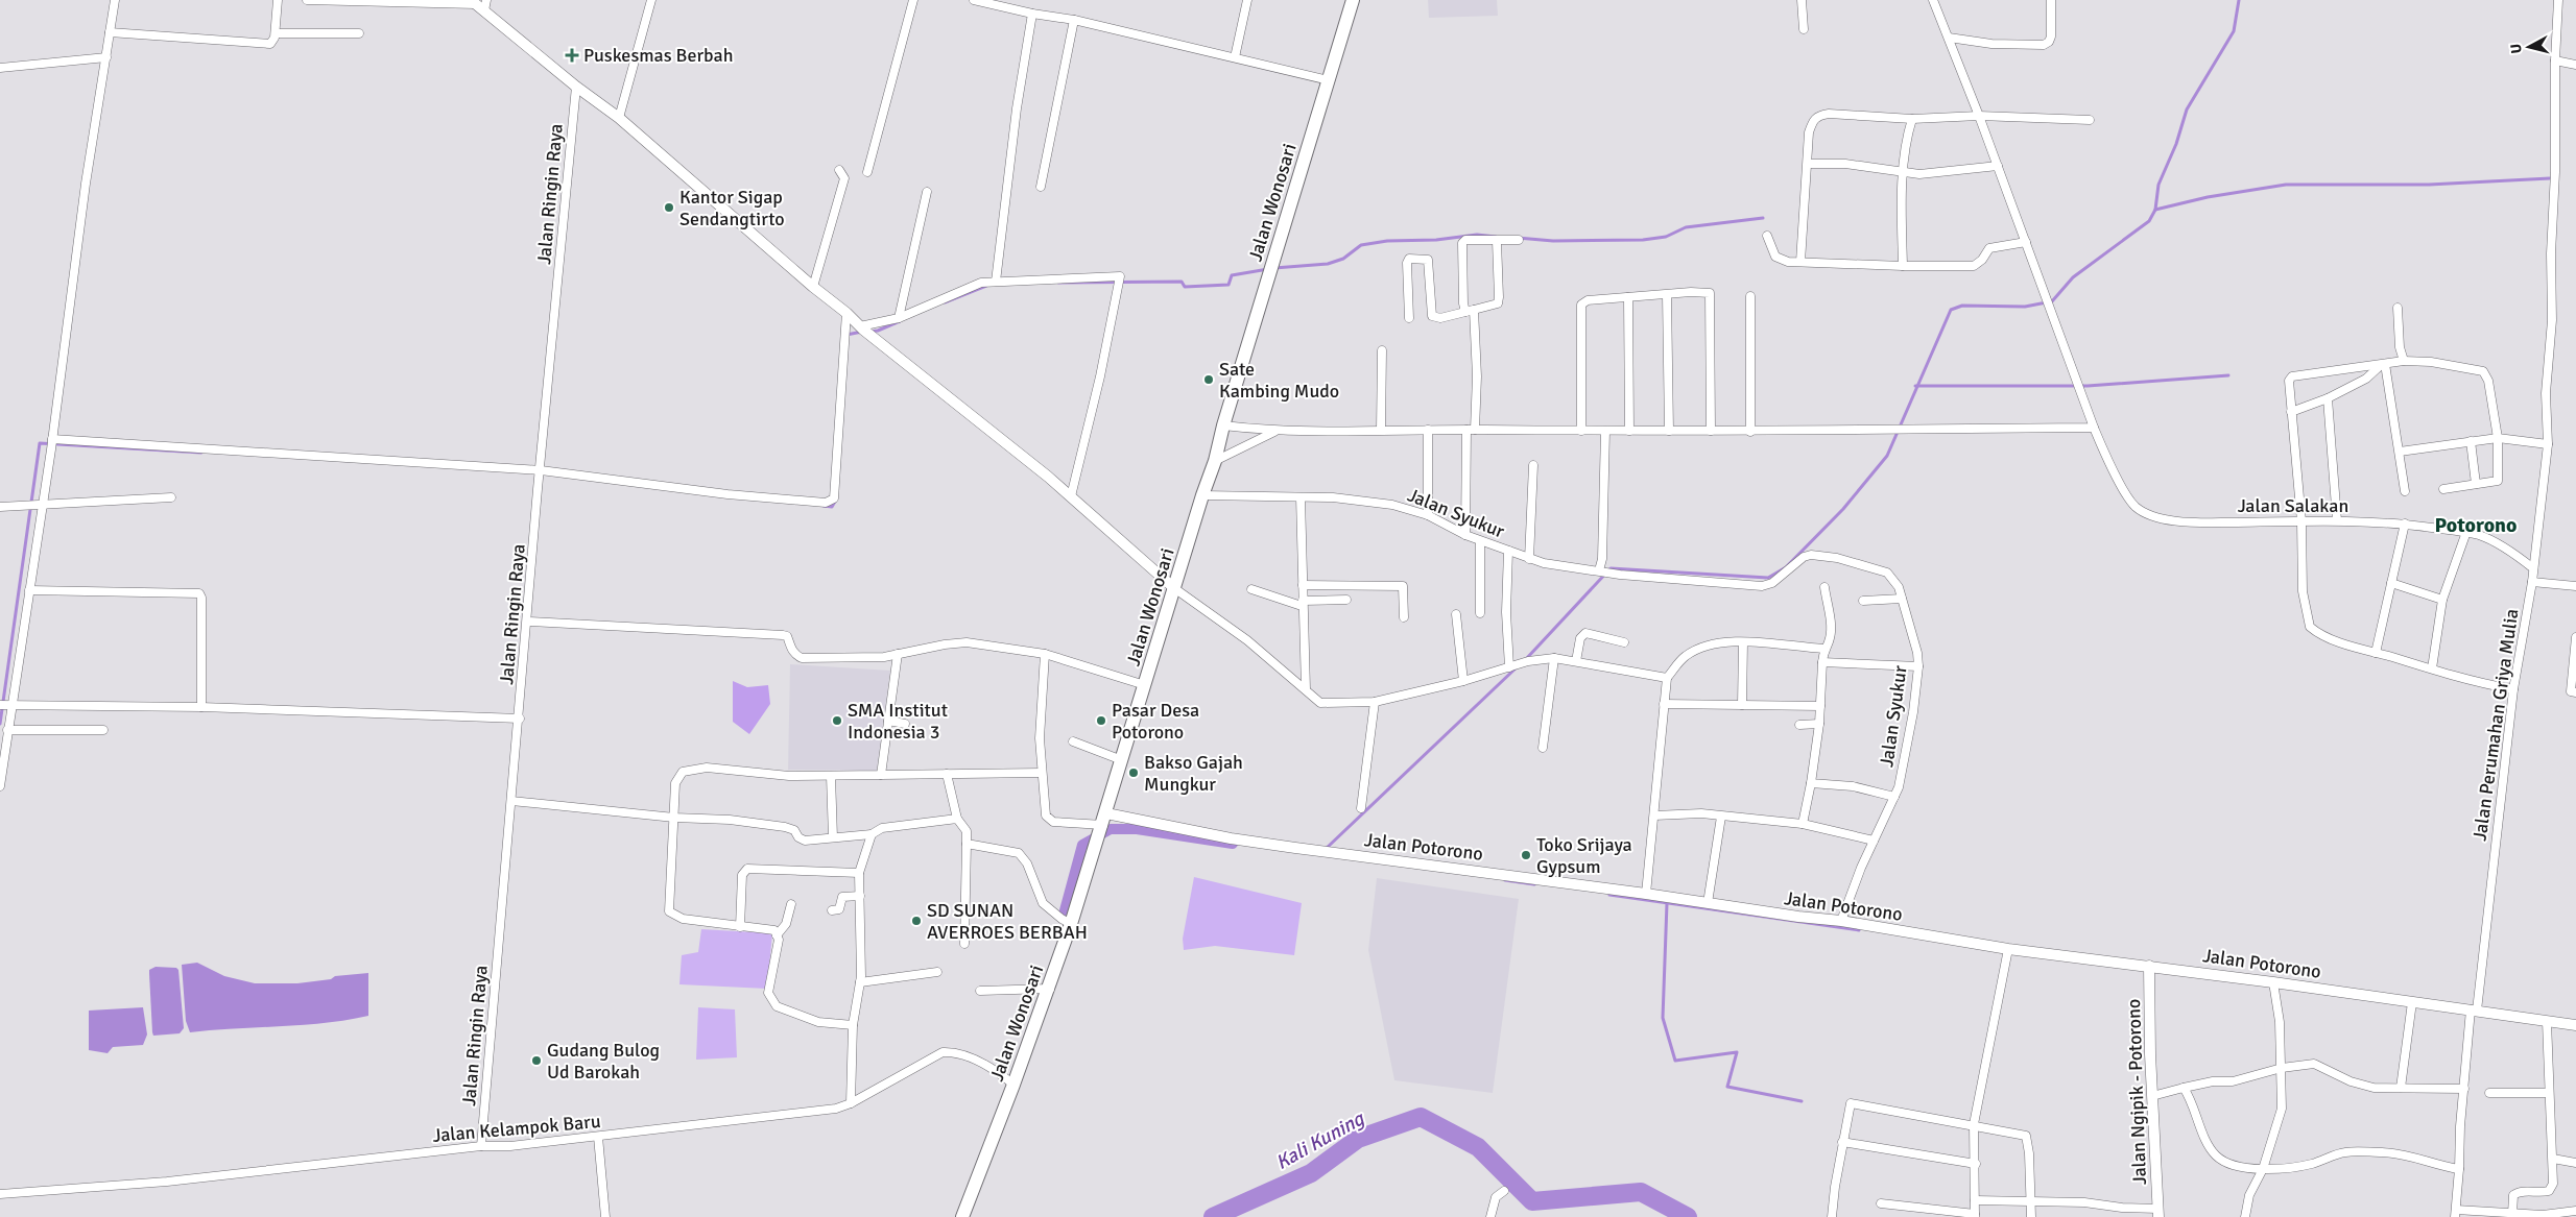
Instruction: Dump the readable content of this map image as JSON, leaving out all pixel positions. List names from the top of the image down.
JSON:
{
  "streets": {
    "highway": ["Jalan Wonosari"],
    "street": [
      "Jalan Ringin Raya",
      "Jalan Salakan",
      "Jalan Syukur",
      "Jalan Perumahan Griya Mulia",
      "Jalan Potorono",
      "Jalan Ngipik - Potorono",
      "Jalan Kelampok Baru"
    ]
  },
  "crossings": [
    ["Jalan Ringin Raya", "Jalan Kelampok Baru"],
    ["Jalan Wonosari", "Jalan Syukur"],
    ["Jalan Wonosari", "Jalan Potorono"],
    ["Jalan Wonosari", "Jalan Kelampok Baru"],
    ["Jalan Salakan", "Jalan Perumahan Griya Mulia"],
    ["Jalan Syukur", "Jalan Potorono"],
    ["Jalan Perumahan Griya Mulia", "Jalan Potorono"],
    ["Jalan Potorono", "Jalan Ngipik - Potorono"]
  ],
  "districts": ["Potorono"],
  "water": ["Kali Kuning"],
  "places": {
    "health": ["Puskesmas Berbah"],
    "other": [
      "Kantor Sigap Sendangtirto",
      "Sate Kambing Mudo",
      "SMA Institut Indonesia 3",
      "Pasar Desa Potorono",
      "Bakso Gajah Mungkur",
      "Toko Srijaya Gypsum",
      "SD SUNAN AVERROES BERBAH",
      "Gudang Bulog Ud Barokah"
    ]
  },
  "north": "left"
}
